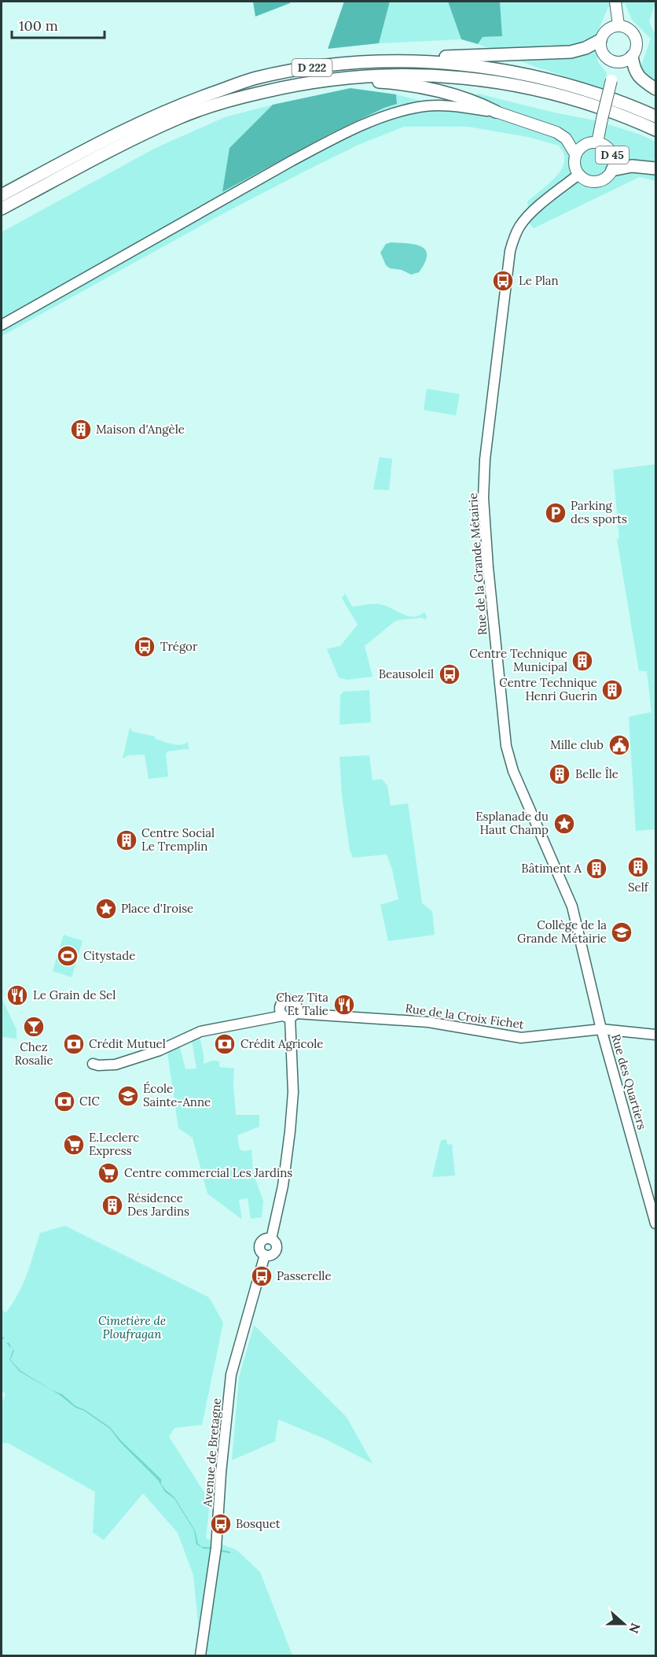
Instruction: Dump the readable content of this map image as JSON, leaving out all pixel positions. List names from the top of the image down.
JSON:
{
  "streets": {
    "highway": ["D 222"],
    "main road": ["D 45"],
    "street": [
      "Rue de la Grande Métairie",
      "Rue de la Croix Fichet",
      "Rue des Quartiers",
      "Avenue de Bretagne"
    ]
  },
  "crossings": [
    ["D 45", "Rue de la Grande Métairie"],
    ["Rue de la Grande Métairie", "Rue de la Croix Fichet"],
    ["Rue de la Grande Métairie", "Rue des Quartiers"],
    ["Rue de la Croix Fichet", "Rue des Quartiers"],
    ["Rue de la Croix Fichet", "Avenue de Bretagne"]
  ],
  "parks": ["Cimetière de Ploufragan"],
  "places": {
    "bus stop": [
      "Le Plan",
      "Trégor",
      "Beausoleil",
      "Passerelle",
      "Bosquet"
    ],
    "building": [
      "Maison d'Angèle",
      "Centre Technique Municipal",
      "Centre Technique Henri Guerin",
      "Belle Île",
      "Centre Social Le Tremplin",
      "Self",
      "Bâtiment A",
      "Résidence Des Jardins"
    ],
    "parking": ["Parking des sports"],
    "public building": ["Mille club"],
    "place": ["Esplanade du Haut Champ", "Place d'Iroise"],
    "school or university": ["Collège de la Grande Métairie", "École Sainte-Anne"],
    "sports": ["Citystade"],
    "restaurant": ["Le Grain de Sel", "Chez Tita Et Talie"],
    "bar": ["Chez Rosalie"],
    "bank": ["Crédit Mutuel", "Crédit Agricole", "CIC"],
    "supermarket": ["E.Leclerc Express", "Centre commercial Les Jardins"]
  },
  "scale_bar": "100 m",
  "north": "right"
}
